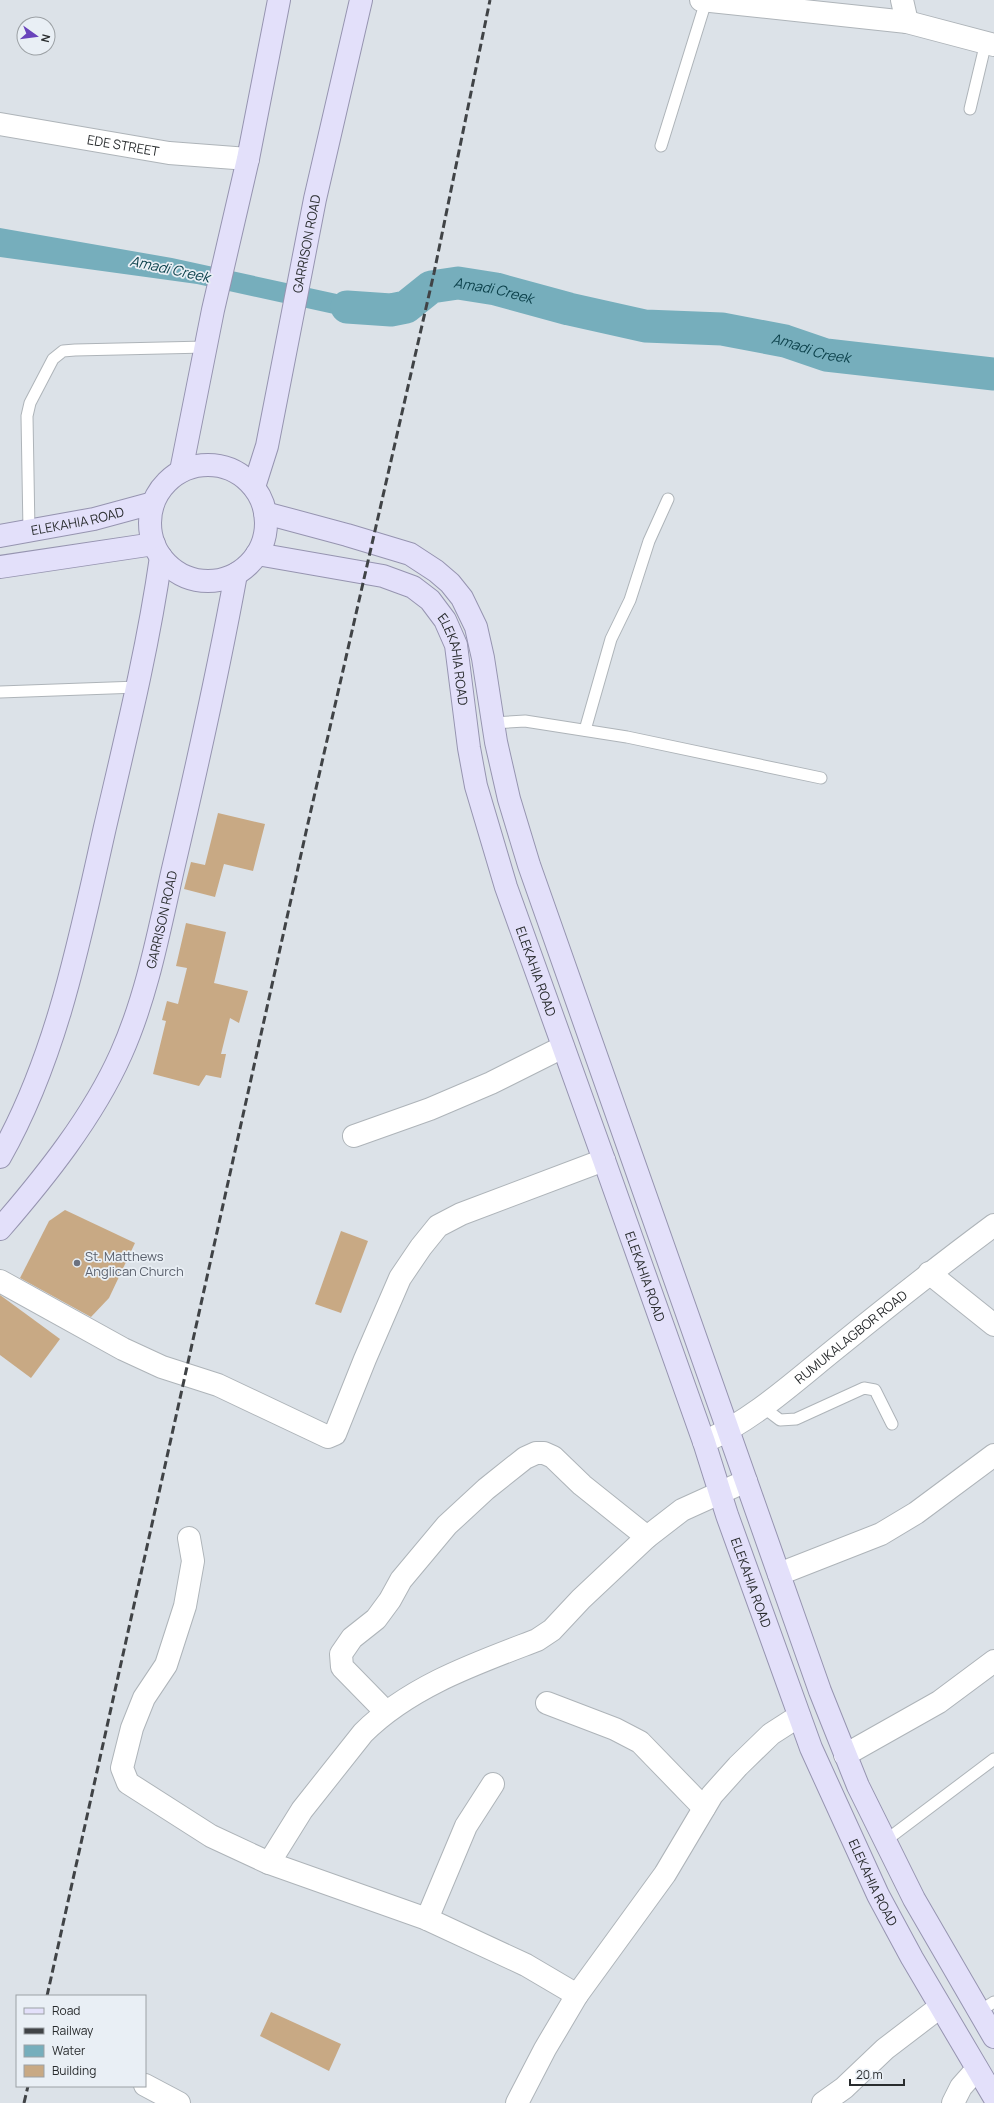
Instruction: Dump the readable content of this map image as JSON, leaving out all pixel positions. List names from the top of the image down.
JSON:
{
  "streets": {
    "main road": ["GARRISON ROAD", "ELEKAHIA ROAD"],
    "street": ["EDE STREET", "RUMUKALAGBOR ROAD"]
  },
  "crossings": [
    ["GARRISON ROAD", "ELEKAHIA ROAD"],
    ["ELEKAHIA ROAD", "RUMUKALAGBOR ROAD"]
  ],
  "water": ["Amadi Creek"],
  "places": ["St. Matthews Anglican Church"],
  "legend": [
    "Road",
    "Railway",
    "Water",
    "Building"
  ],
  "scale_bar": "20 m",
  "north": "right"
}
